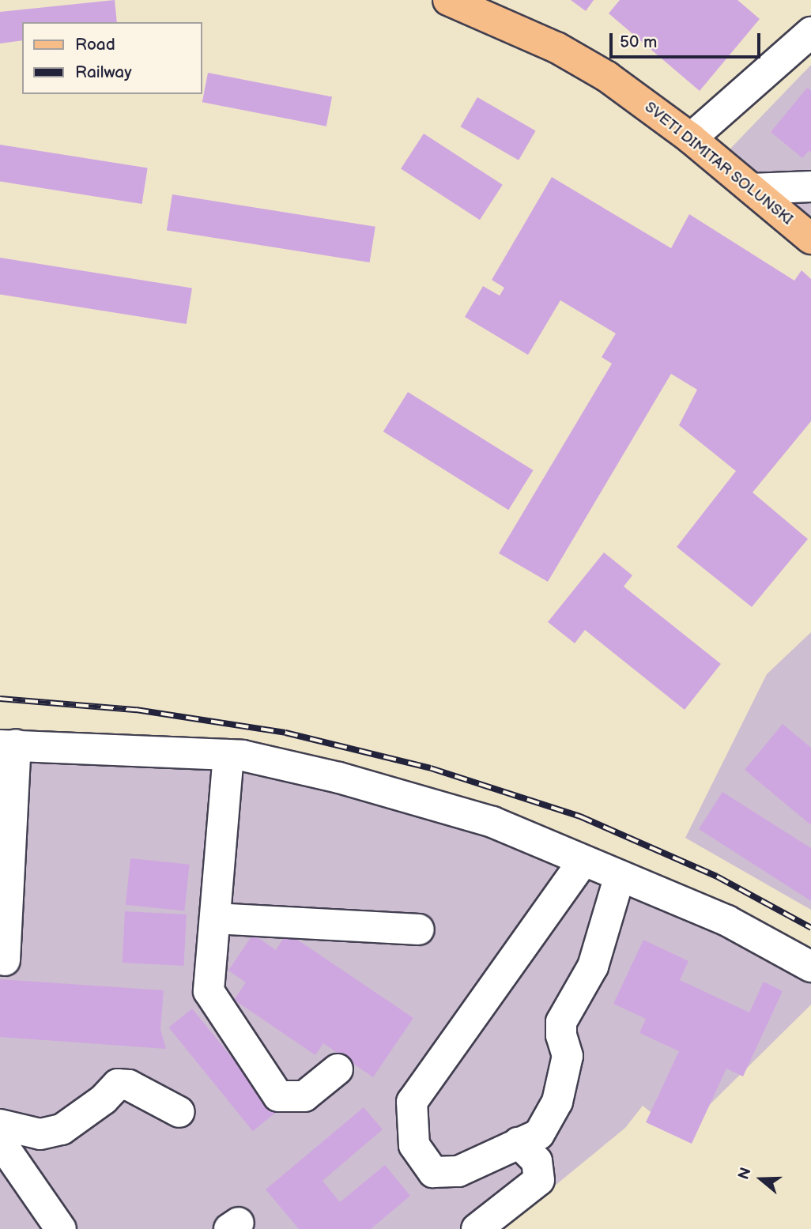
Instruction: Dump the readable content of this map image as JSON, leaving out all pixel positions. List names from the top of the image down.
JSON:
{
  "streets": {
    "main road": ["SVETI DIMITAR SOLUNSKI"]
  },
  "legend": ["Road", "Railway"],
  "scale_bar": "50 m",
  "north": "left"
}
